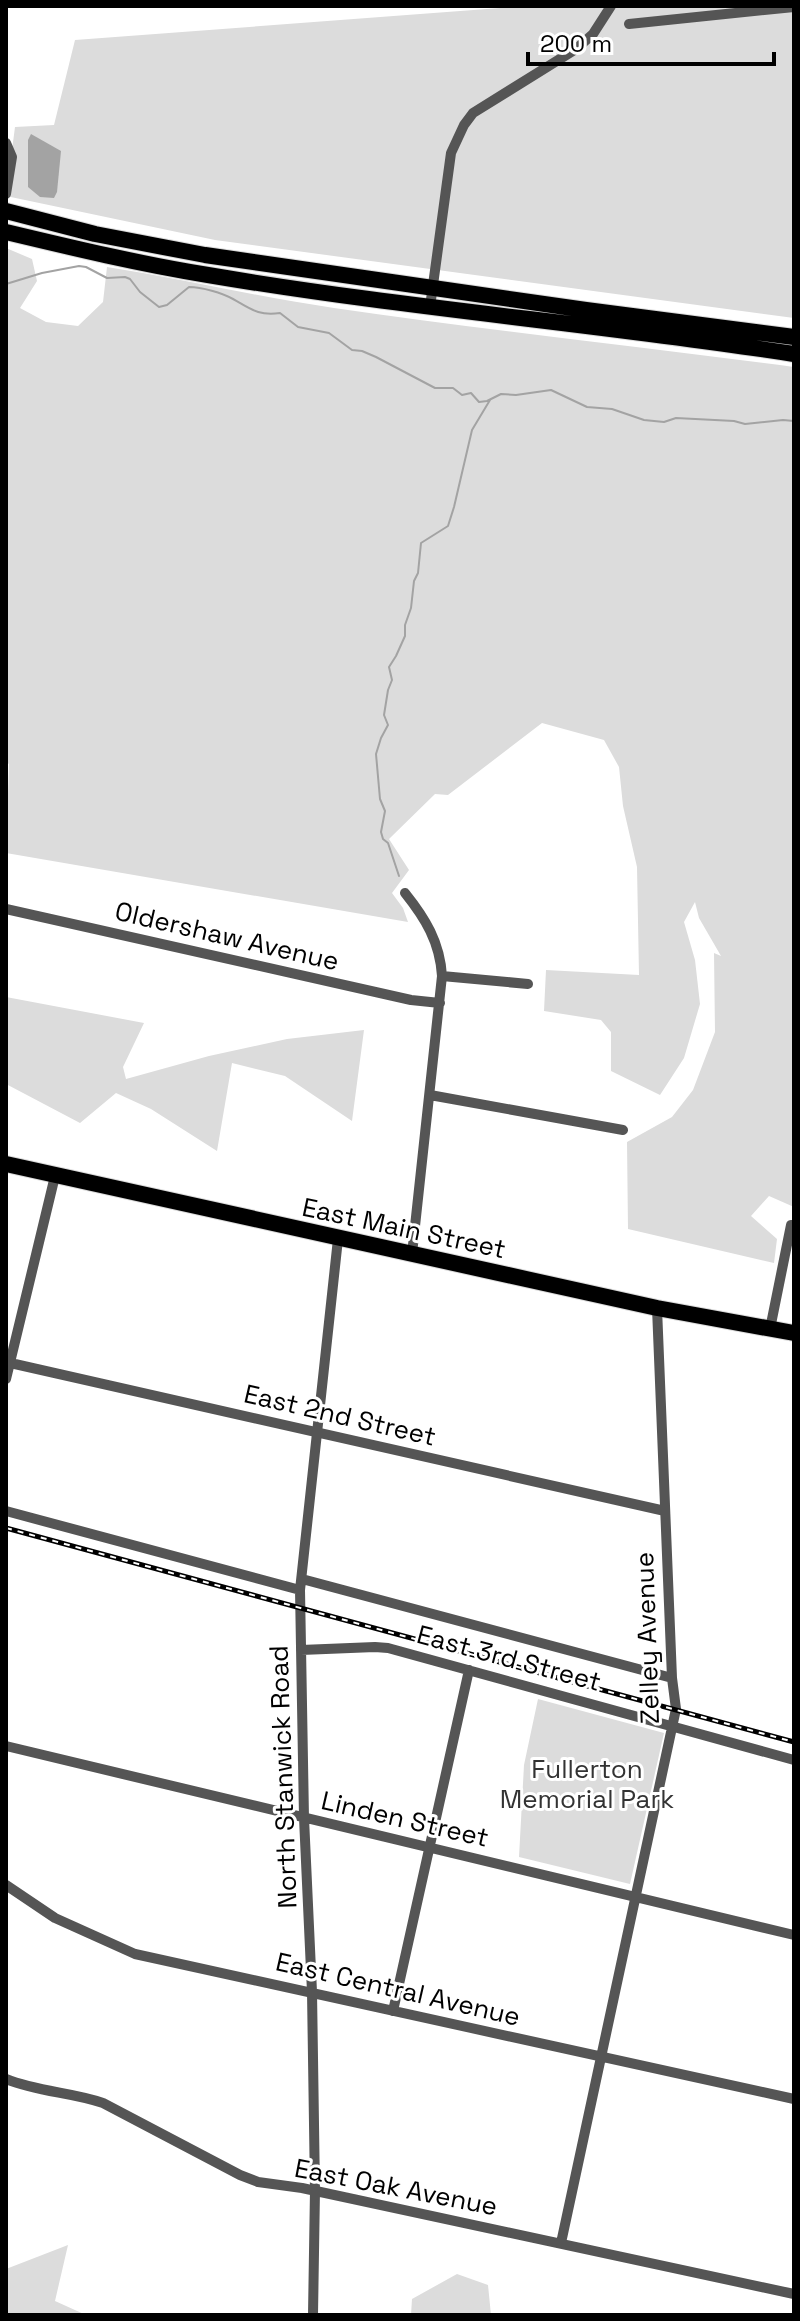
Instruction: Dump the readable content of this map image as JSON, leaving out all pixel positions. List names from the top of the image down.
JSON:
{
  "streets": {
    "main road": ["East Main Street"],
    "street": [
      "Oldershaw Avenue",
      "East 2nd Street",
      "Zelley Avenue",
      "East 3rd Street",
      "North Stanwick Road",
      "Linden Street",
      "East Central Avenue",
      "East Oak Avenue"
    ]
  },
  "crossings": [
    ["East Main Street", "Zelley Avenue"],
    ["East Main Street", "North Stanwick Road"],
    ["East 2nd Street", "Zelley Avenue"],
    ["East 2nd Street", "North Stanwick Road"],
    ["Zelley Avenue", "East 3rd Street"],
    ["Zelley Avenue", "Linden Street"],
    ["Zelley Avenue", "East Central Avenue"],
    ["Zelley Avenue", "East Oak Avenue"],
    ["East 3rd Street", "North Stanwick Road"],
    ["North Stanwick Road", "Linden Street"],
    ["North Stanwick Road", "East Central Avenue"],
    ["North Stanwick Road", "East Oak Avenue"]
  ],
  "parks": ["Fullerton Memorial Park"],
  "scale_bar": "200 m"
}
